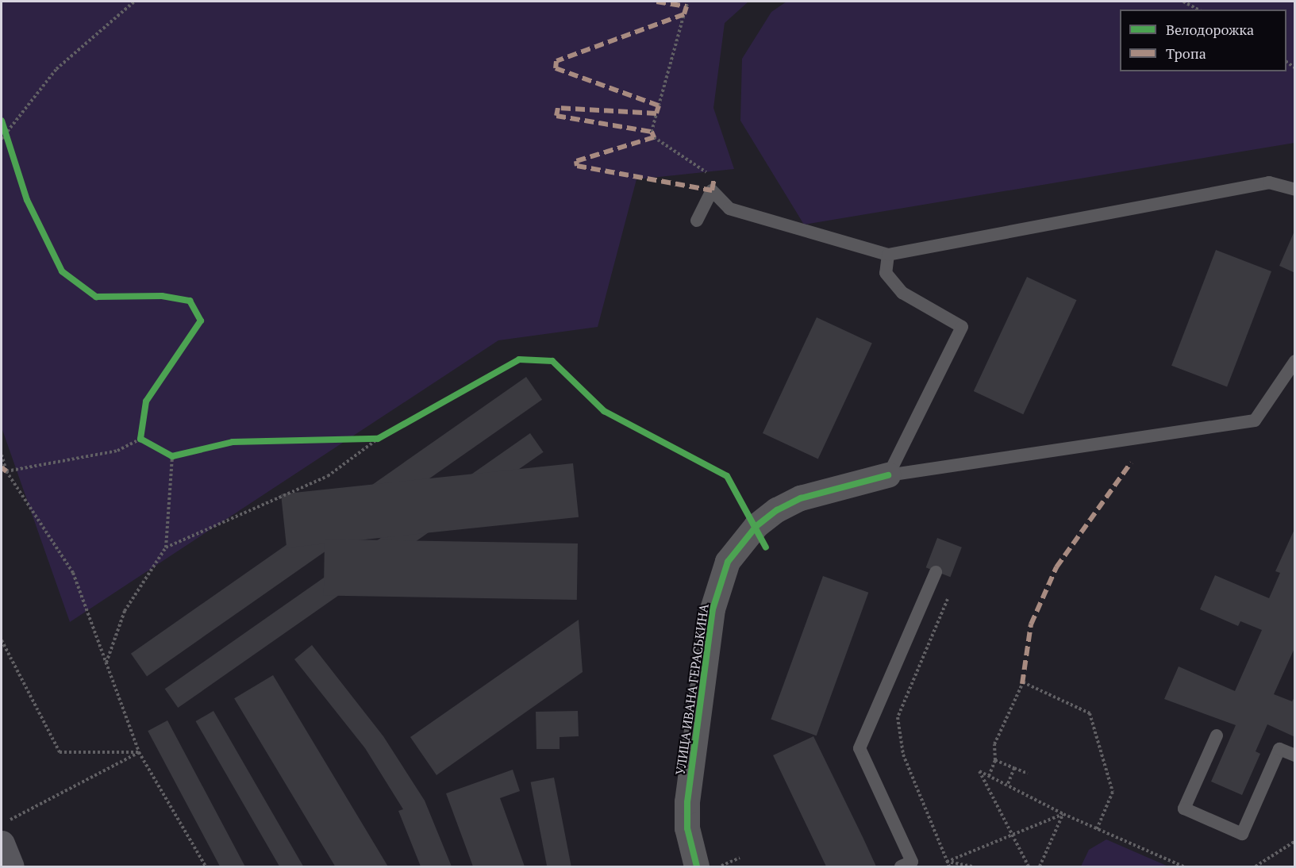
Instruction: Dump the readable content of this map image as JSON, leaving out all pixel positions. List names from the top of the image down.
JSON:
{
  "streets": {
    "street": ["УЛИЦА ИВАНА ГЕРАСЬКИНА"]
  },
  "legend": ["Велодорожка", "Тропа"]
}
